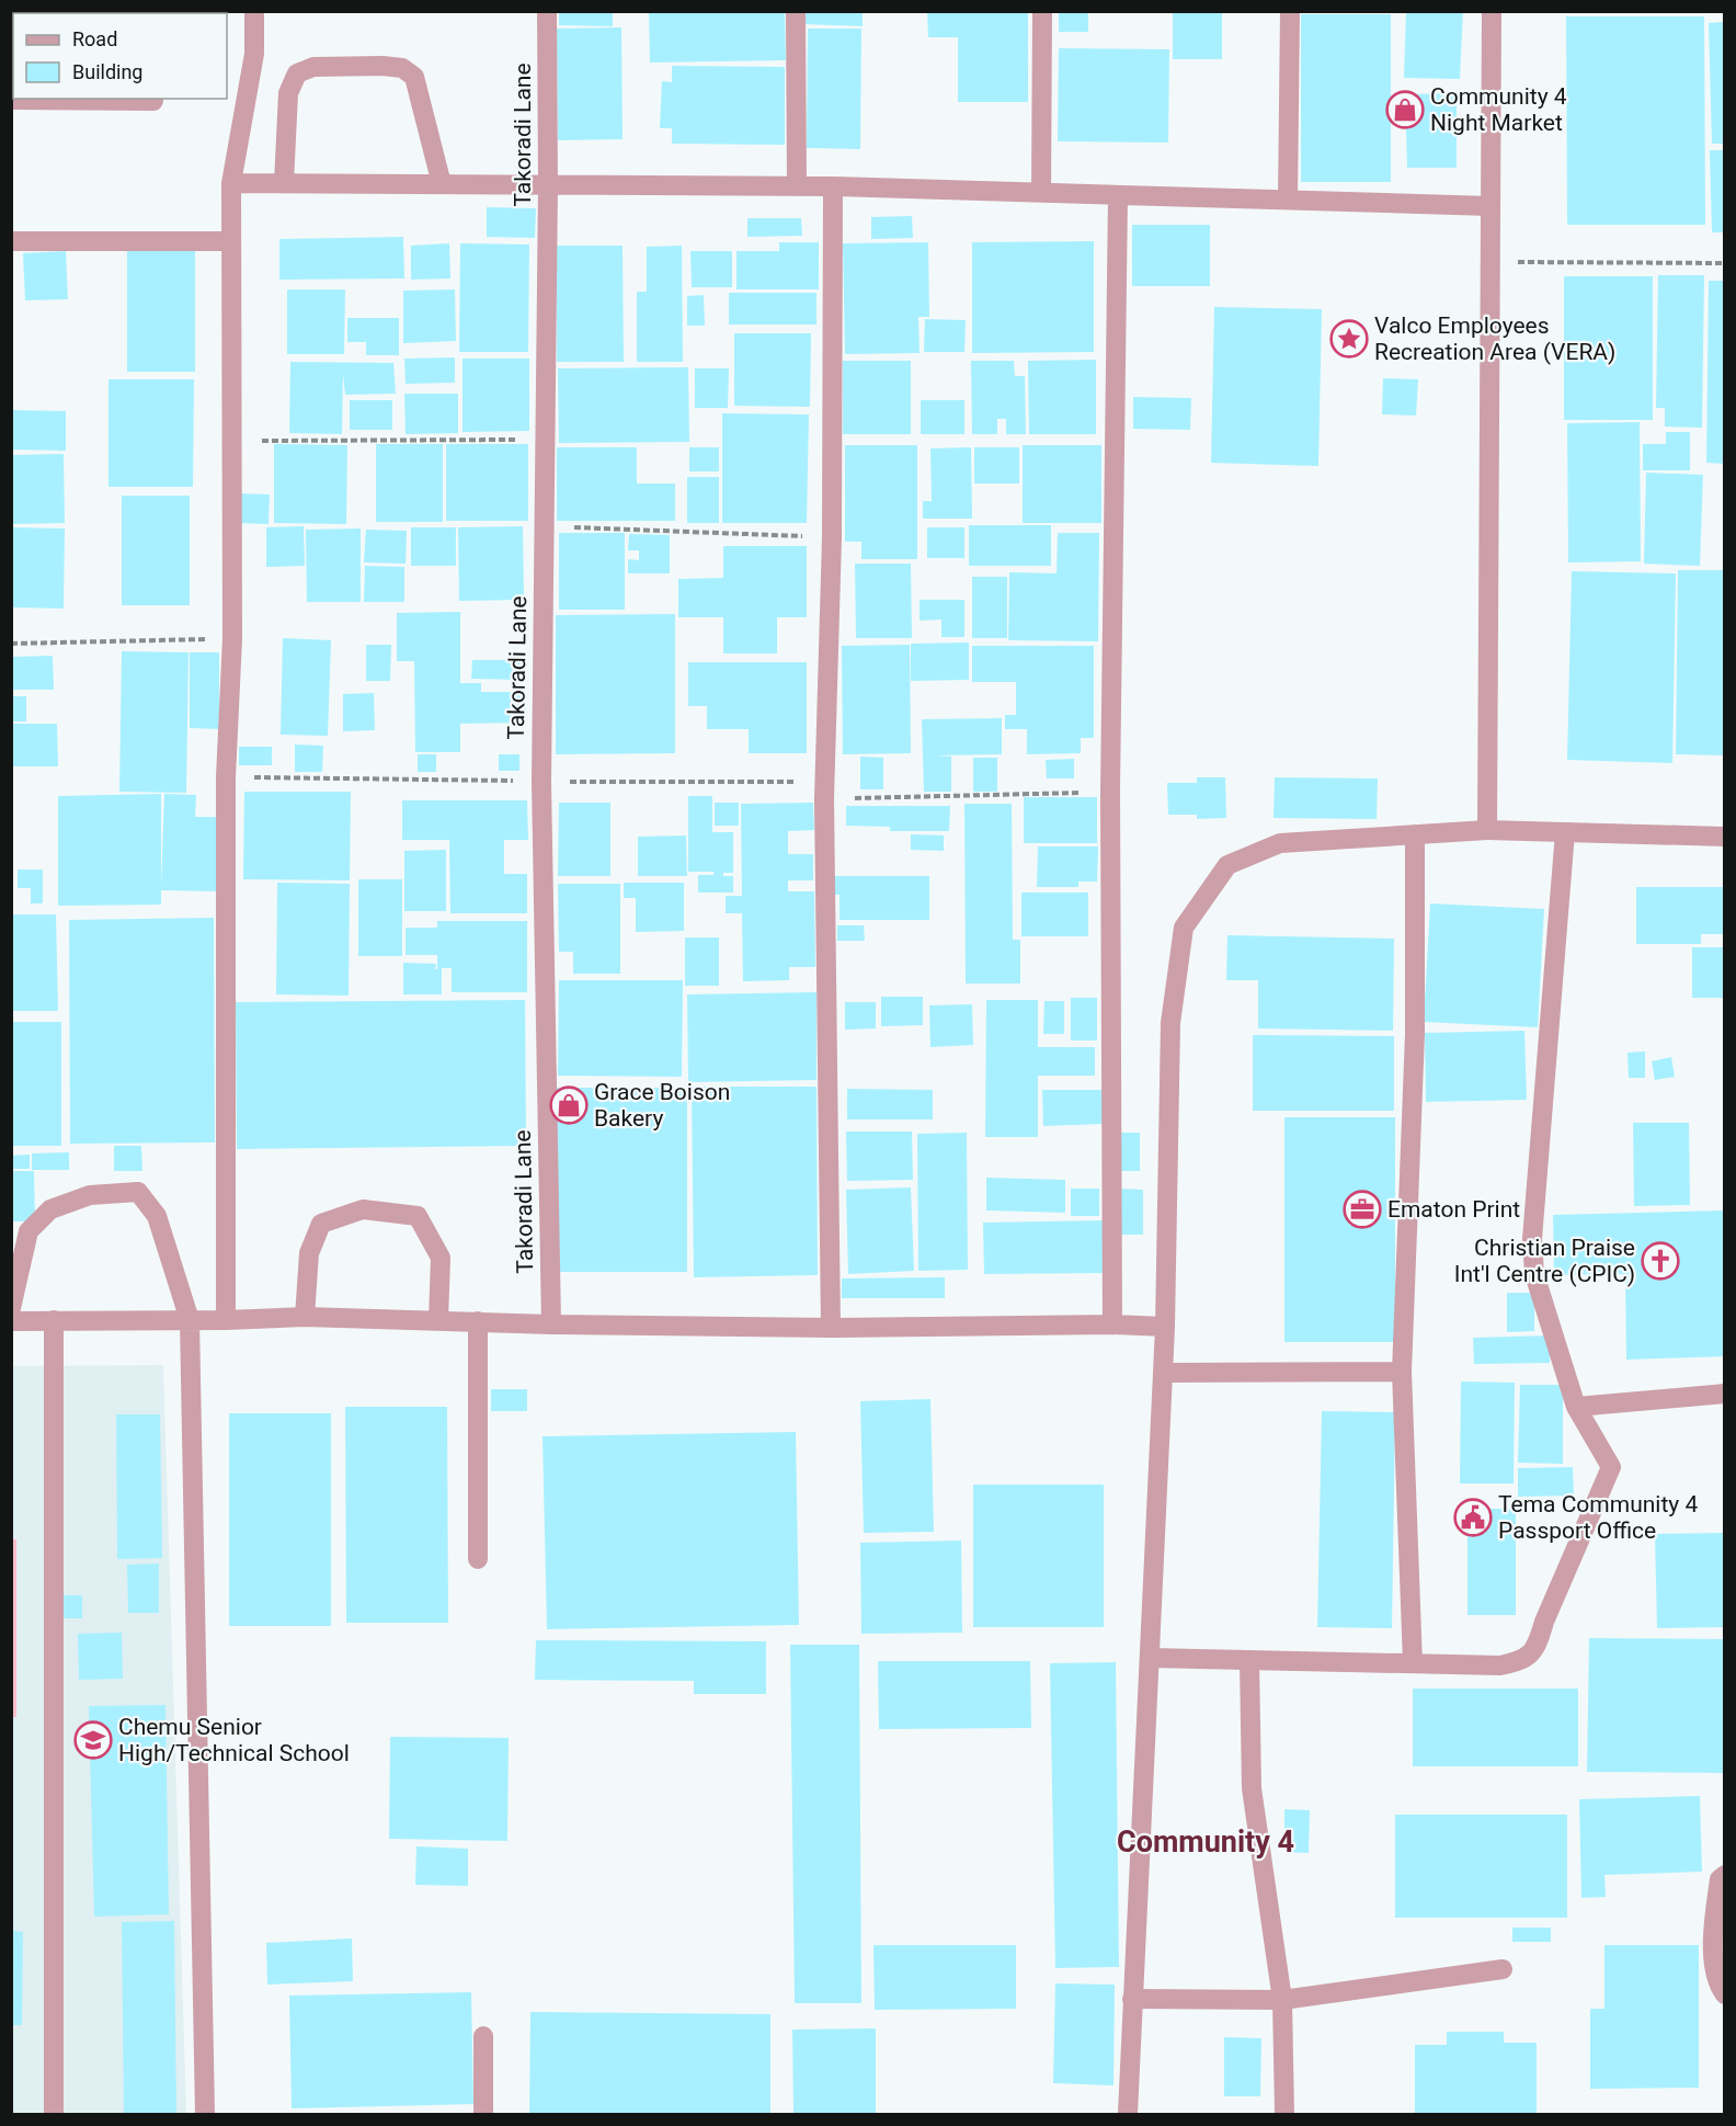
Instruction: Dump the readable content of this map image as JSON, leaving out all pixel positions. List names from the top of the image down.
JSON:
{
  "streets": {
    "street": ["Takoradi Lane"]
  },
  "districts": ["Community 4"],
  "places": {
    "shop": ["Community 4 Night Market", "Grace Boison Bakery"],
    "place": ["Valco Employees Recreation Area (VERA)"],
    "office": ["Ematon Print"],
    "church": ["Christian Praise Int'l Centre (CPIC)"],
    "public building": ["Tema Community 4 Passport Office"],
    "school or university": ["Chemu Senior High/Technical School"]
  },
  "legend": ["Road", "Building"]
}
